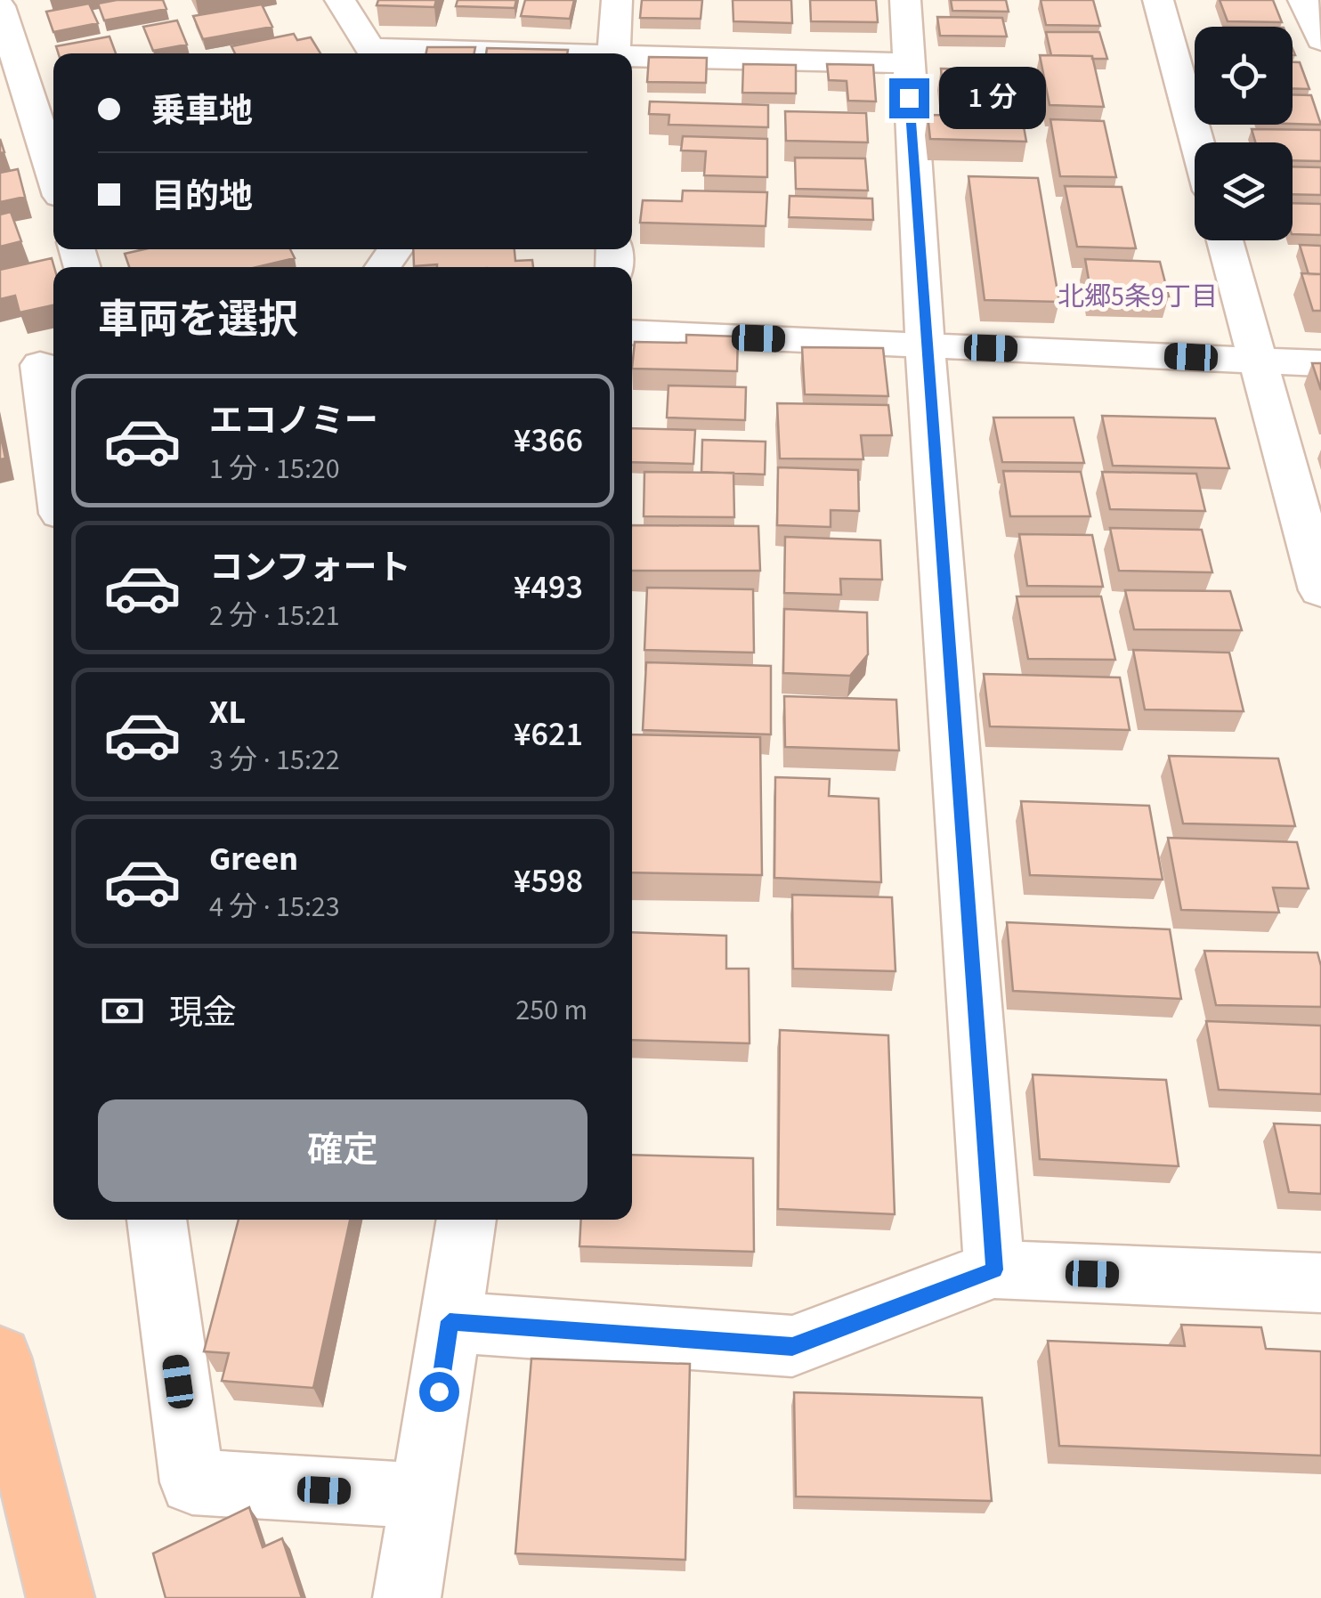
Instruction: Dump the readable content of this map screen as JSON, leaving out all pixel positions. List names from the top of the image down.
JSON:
{
  "districts": ["北郷5条9丁目"],
  "page": {
    "banner": ["乗車地", "目的地"],
    "bubble": "1 分",
    "heading": "車両を選択",
    "list": [
      {
        "name": "エコノミー",
        "note": "1 分 · 15:20",
        "value": "¥366"
      },
      {
        "name": "コンフォート",
        "note": "2 分 · 15:21",
        "value": "¥493"
      },
      {
        "name": "XL",
        "note": "3 分 · 15:22",
        "value": "¥621"
      },
      {
        "name": "Green",
        "note": "4 分 · 15:23",
        "value": "¥598"
      }
    ],
    "pay": ["現金", "250 m"],
    "buttons": "確定"
  }
}
